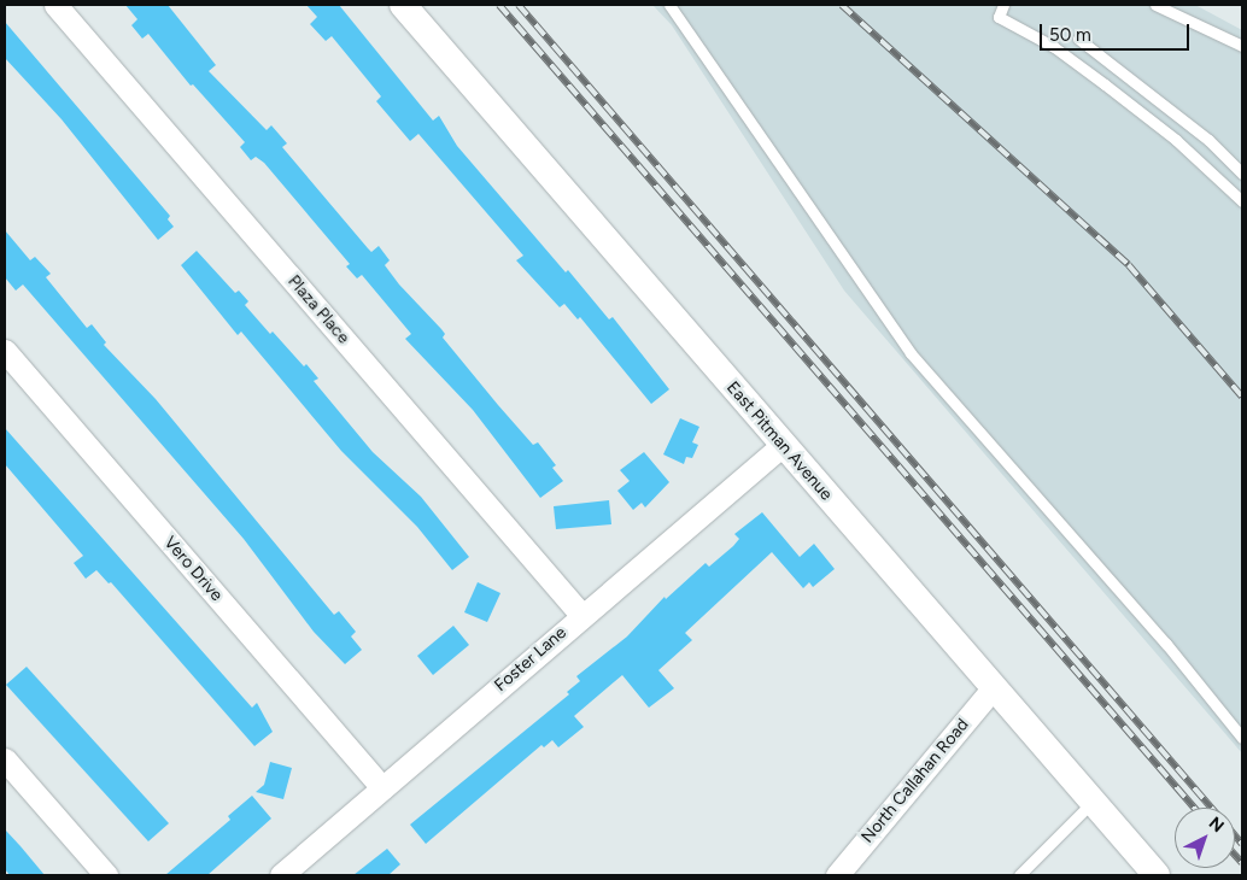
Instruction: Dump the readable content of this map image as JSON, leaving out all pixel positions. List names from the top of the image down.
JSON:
{
  "streets": {
    "street": [
      "Plaza Place",
      "East Pitman Avenue",
      "Vero Drive",
      "Foster Lane",
      "North Callahan Road"
    ]
  },
  "crossings": [
    ["Plaza Place", "Foster Lane"],
    ["East Pitman Avenue", "Foster Lane"],
    ["East Pitman Avenue", "North Callahan Road"],
    ["Vero Drive", "Foster Lane"]
  ],
  "scale_bar": "50 m",
  "north": "top right"
}
